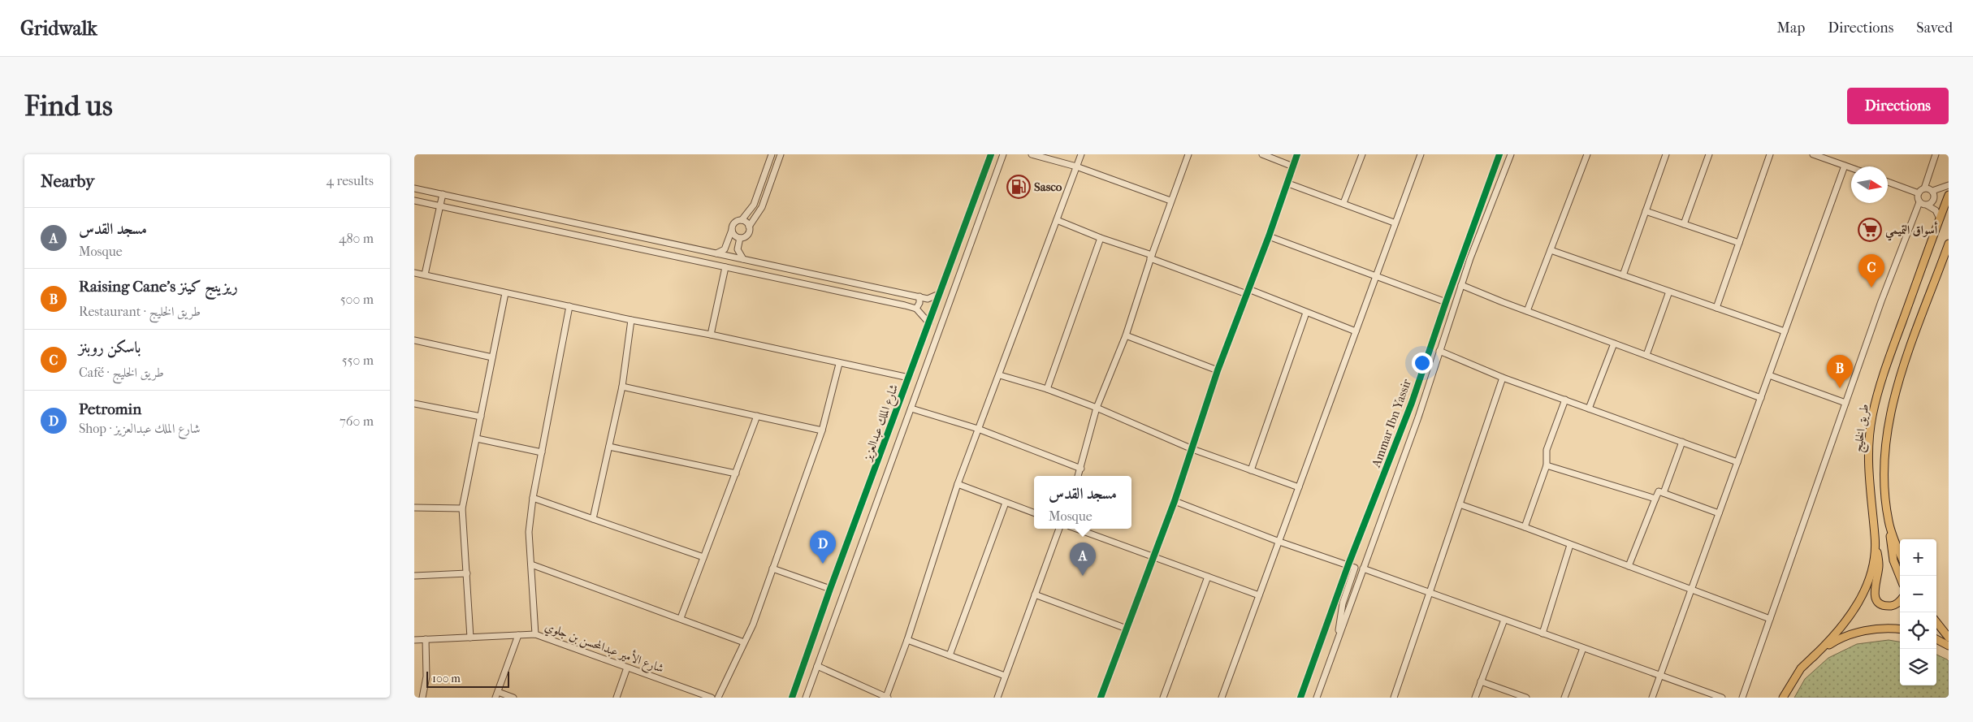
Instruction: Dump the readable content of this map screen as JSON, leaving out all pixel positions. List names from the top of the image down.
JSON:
{
  "streets": {
    "main road": ["طريق الخليج"],
    "street": ["شارع الملك عبدالعزيز", "Ammar Ibn Yassir", "شارع الأمير عبدالمحسن بن جلوي"]
  },
  "places": {
    "fuel station": ["Sasco"],
    "supermarket": ["أسواق التميمي"]
  },
  "scale_bar": "100 m",
  "north": "right",
  "page": {
    "header": "Gridwalk",
    "nav": ["Map", "Directions", "Saved"],
    "buttons": "Directions",
    "title": "Find us",
    "heading": ["Nearby", "4 results"],
    "list": [
      {
        "mark": "A",
        "name": "مسجد القدس",
        "note": "Mosque",
        "value": "480 m"
      },
      {
        "mark": "B",
        "name": "Raising Cane's ريزينج كينز",
        "note": "Restaurant · طريق الخليج",
        "value": "500 m"
      },
      {
        "mark": "C",
        "name": "باسكن روبنز",
        "note": "Café · طريق الخليج",
        "value": "550 m"
      },
      {
        "mark": "D",
        "name": "Petromin",
        "note": "Shop · شارع الملك عبدالعزيز",
        "value": "760 m"
      }
    ],
    "pins": [
      "C",
      "B",
      "D",
      "A"
    ],
    "popup": ["مسجد القدس", "Mosque"],
    "map_buttons": ["+", "−"],
    "scale": "100 m"
  }
}
